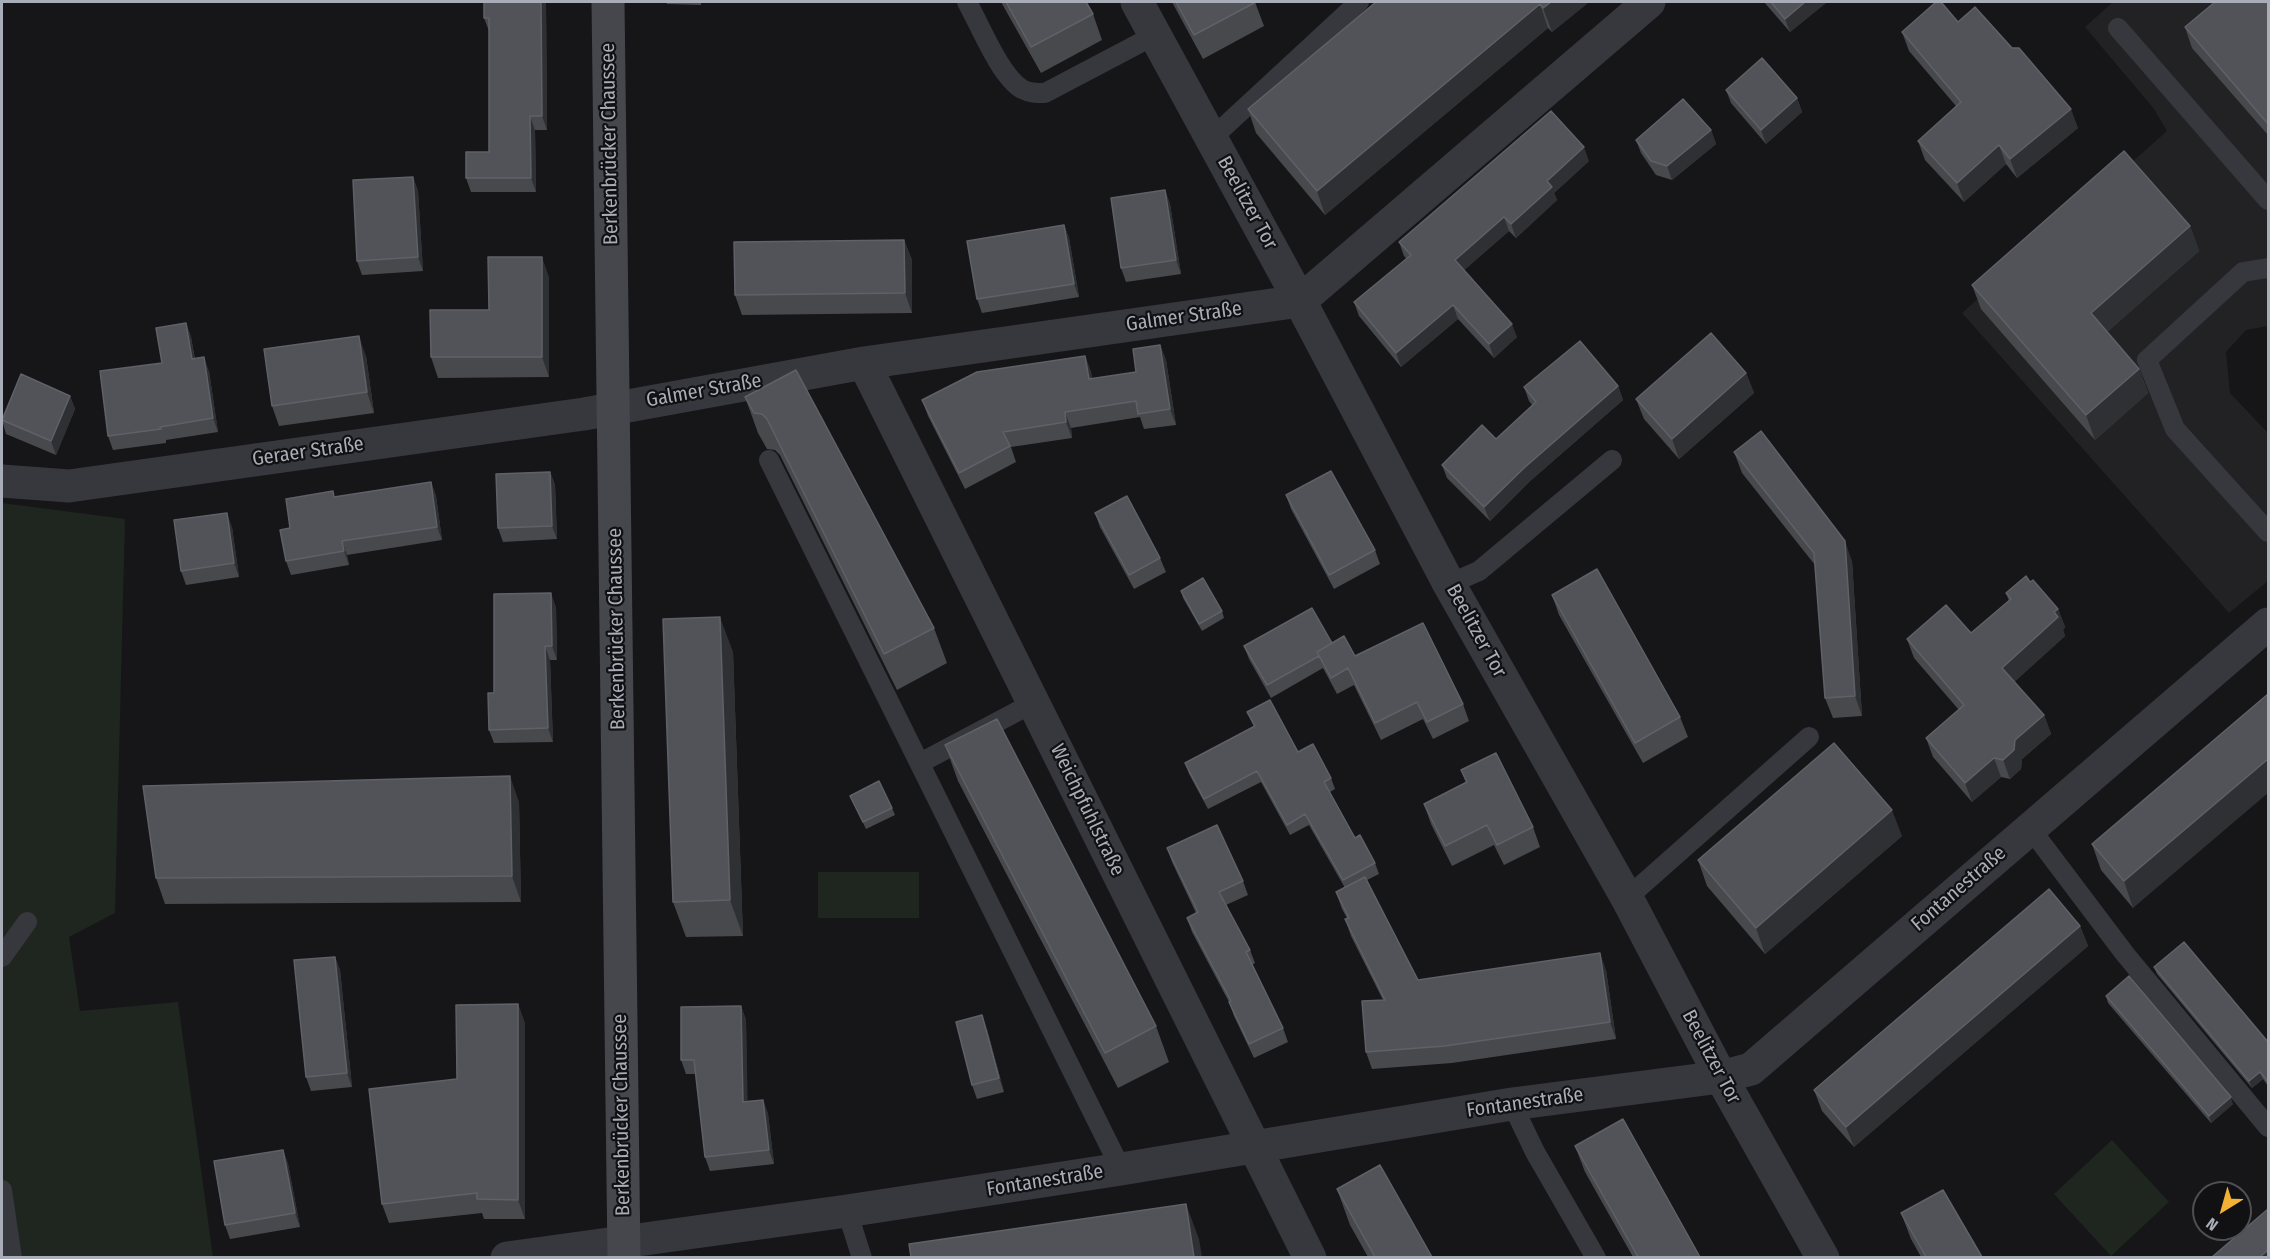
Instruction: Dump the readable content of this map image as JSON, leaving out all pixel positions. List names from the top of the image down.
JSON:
{
  "streets": {
    "main road": ["Berkenbrücker Chaussee"],
    "street": [
      "Beelitzer Tor",
      "Galmer Straße",
      "Geraer Straße",
      "Weichpfuhlstraße",
      "Fontanestraße"
    ]
  },
  "crossings": [
    ["Berkenbrücker Chaussee", "Galmer Straße"],
    ["Berkenbrücker Chaussee", "Geraer Straße"],
    ["Berkenbrücker Chaussee", "Fontanestraße"],
    ["Beelitzer Tor", "Galmer Straße"],
    ["Beelitzer Tor", "Fontanestraße"],
    ["Galmer Straße", "Geraer Straße"],
    ["Galmer Straße", "Weichpfuhlstraße"],
    ["Weichpfuhlstraße", "Fontanestraße"]
  ],
  "north": "bottom left"
}
